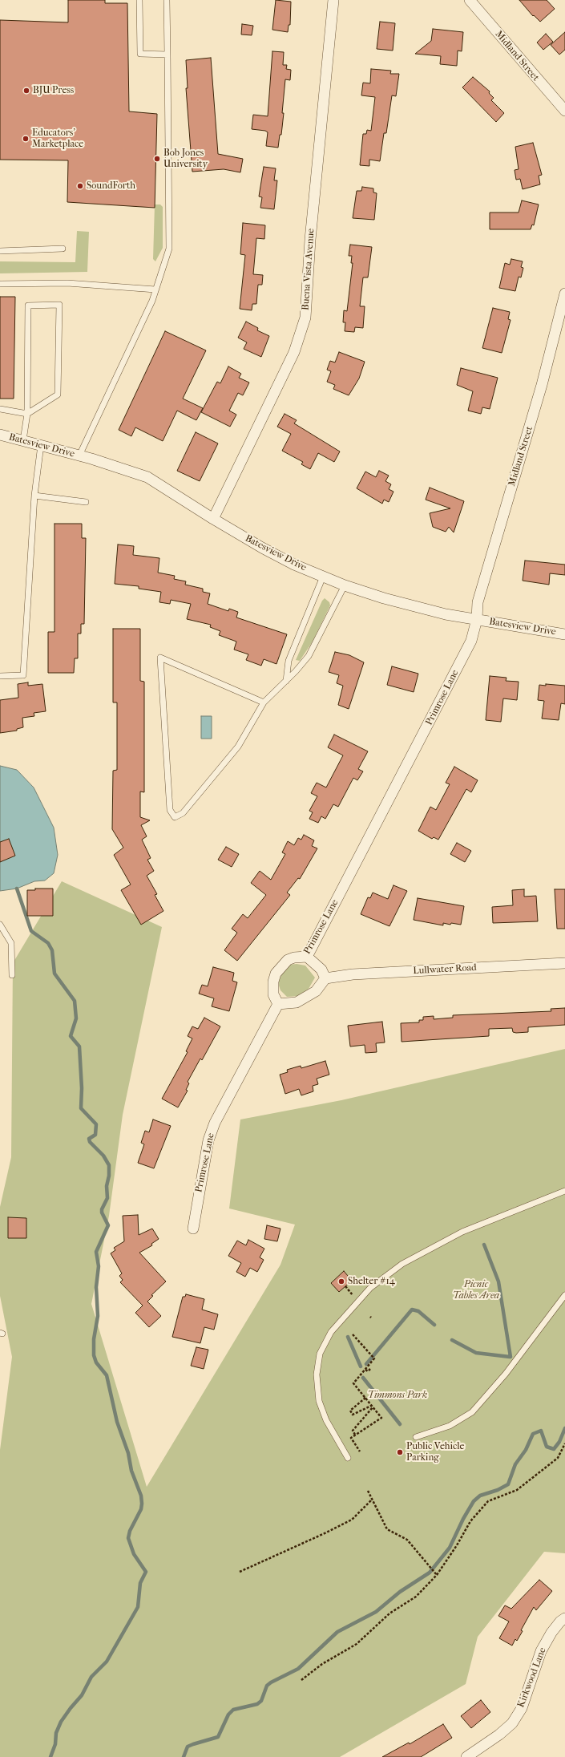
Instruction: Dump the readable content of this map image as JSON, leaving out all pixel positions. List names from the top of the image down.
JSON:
{
  "streets": {
    "street": [
      "Midland Street",
      "Buena Vista Avenue",
      "Batesview Drive",
      "Primrose Lane",
      "Lullwater Road",
      "Kirkwood Lane"
    ]
  },
  "crossings": [
    ["Midland Street", "Batesview Drive"],
    ["Midland Street", "Primrose Lane"],
    ["Buena Vista Avenue", "Batesview Drive"],
    ["Batesview Drive", "Primrose Lane"],
    ["Primrose Lane", "Lullwater Road"]
  ],
  "parks": ["Picnic Tables Area", "Timmons Park"],
  "places": [
    "BJU Press",
    "Educators' Marketplace",
    "Bob Jones University",
    "SoundForth",
    "Shelter #14",
    "Public Vehicle Parking"
  ]
}
